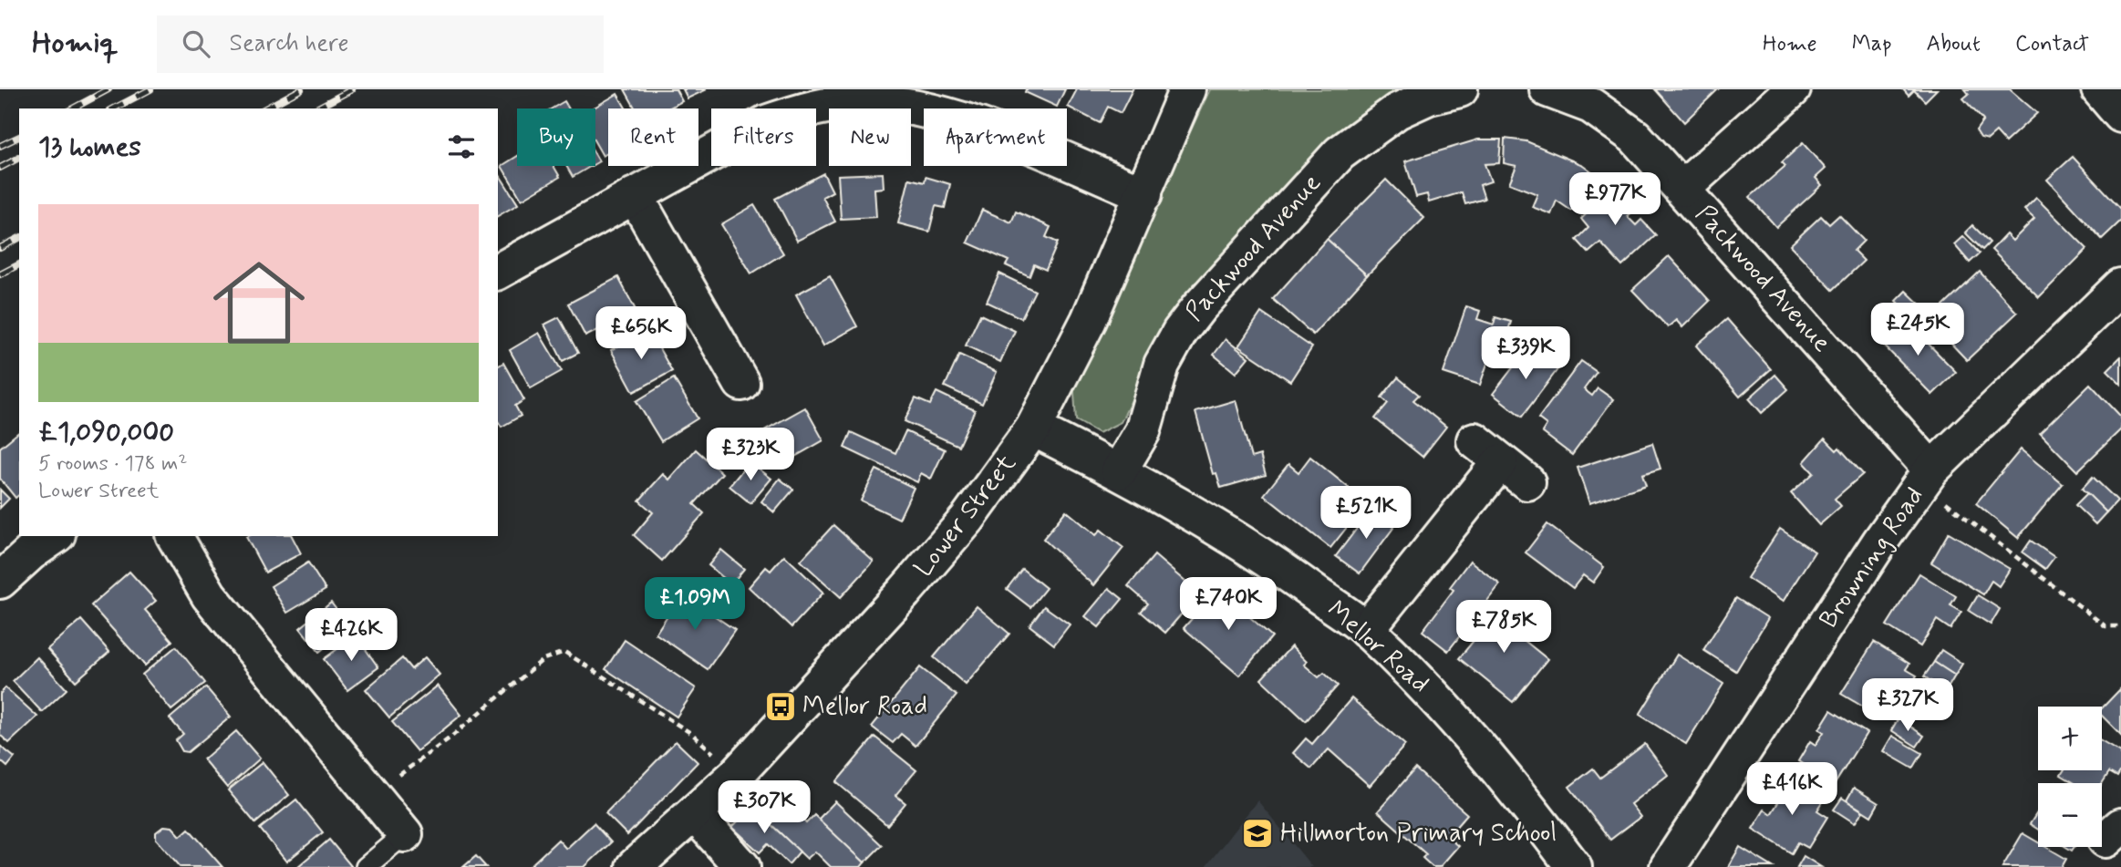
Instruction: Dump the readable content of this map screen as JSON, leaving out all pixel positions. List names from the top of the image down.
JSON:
{
  "streets": {
    "street": [
      "Packwood Avenue",
      "Lower Street",
      "Browning Road",
      "Mellor Road"
    ]
  },
  "crossings": [
    ["Packwood Avenue", "Browning Road"],
    ["Packwood Avenue", "Mellor Road"],
    ["Lower Street", "Mellor Road"]
  ],
  "places": {
    "bus stop": ["Mellor Road"],
    "school or university": ["Hillmorton Primary School"]
  },
  "page": {
    "header": "Homiq",
    "search": "Search here",
    "nav": [
      "Home",
      "Map",
      "About",
      "Contact"
    ],
    "chip": [
      "Buy",
      "Rent",
      "Filters",
      "New",
      "Apartment"
    ],
    "heading": "13 homes",
    "price": [
      "£977K",
      "£245K",
      "£656K",
      "£339K",
      "£323K",
      "£521K",
      "£1.09M",
      "£740K",
      "£785K",
      "£426K",
      "£327K",
      "£416K",
      "£307K"
    ],
    "list": [
      {
        "name": "£1,090,000",
        "note": "5 rooms · 178 m² · Lower Street"
      }
    ],
    "map_buttons": ["+", "−"]
  }
}
